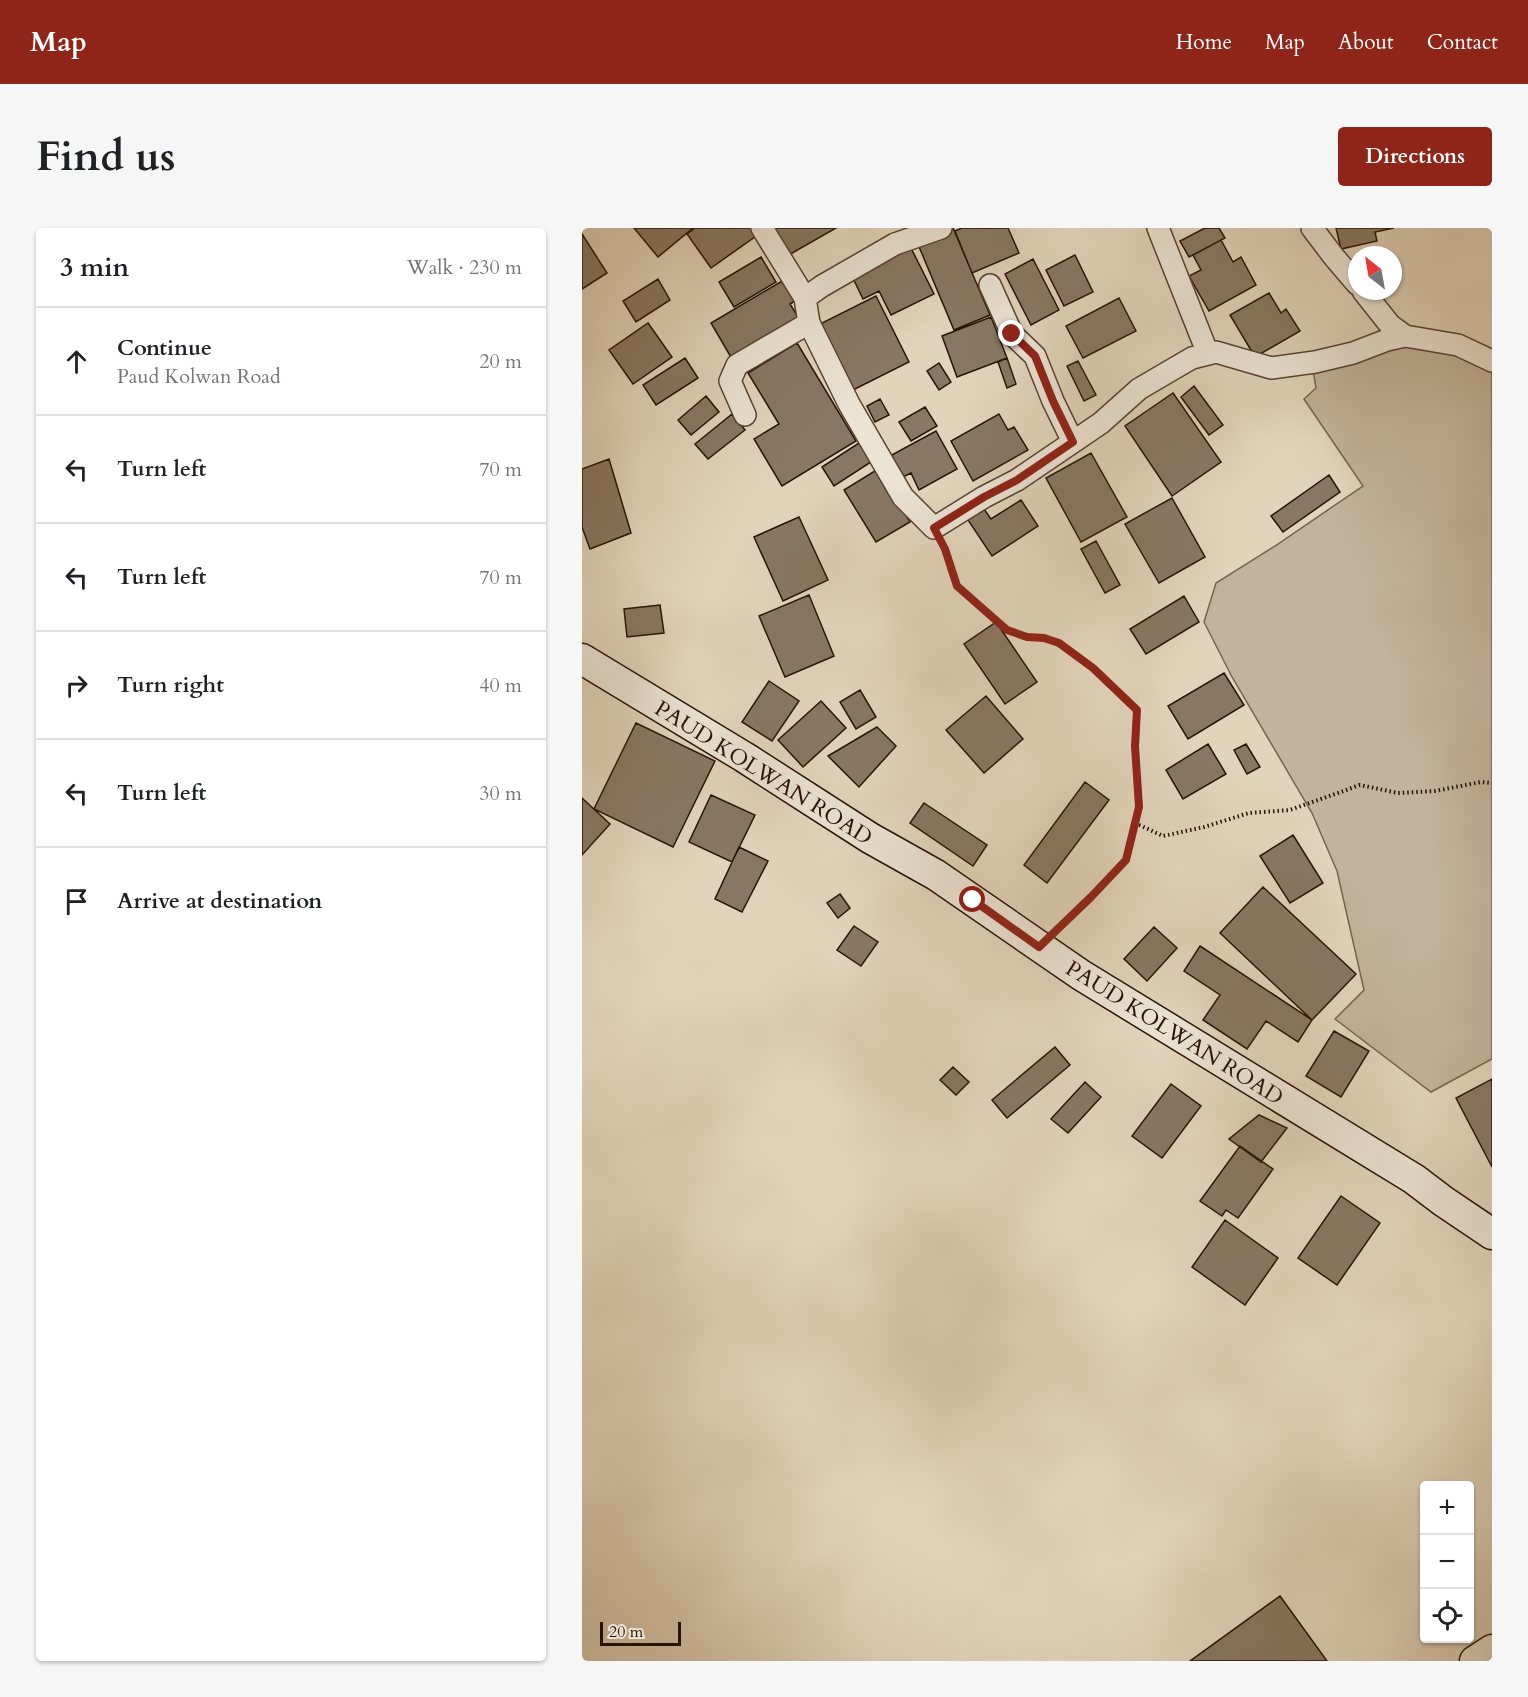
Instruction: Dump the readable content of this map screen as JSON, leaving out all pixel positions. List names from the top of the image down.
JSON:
{
  "streets": {
    "main road": ["PAUD KOLWAN ROAD"]
  },
  "scale_bar": "20 m",
  "north": "top left",
  "page": {
    "header": "Map",
    "nav": [
      "Home",
      "Map",
      "About",
      "Contact"
    ],
    "buttons": "Directions",
    "title": "Find us",
    "heading": ["3 min", "Walk · 230 m"],
    "list": [
      ["Continue", "Paud Kolwan Road", "20 m"],
      ["Turn left", "70 m"],
      ["Turn left", "70 m"],
      ["Turn right", "40 m"],
      ["Turn left", "30 m"],
      "Arrive at destination"
    ],
    "map_buttons": ["+", "−"],
    "scale": "20 m"
  }
}
